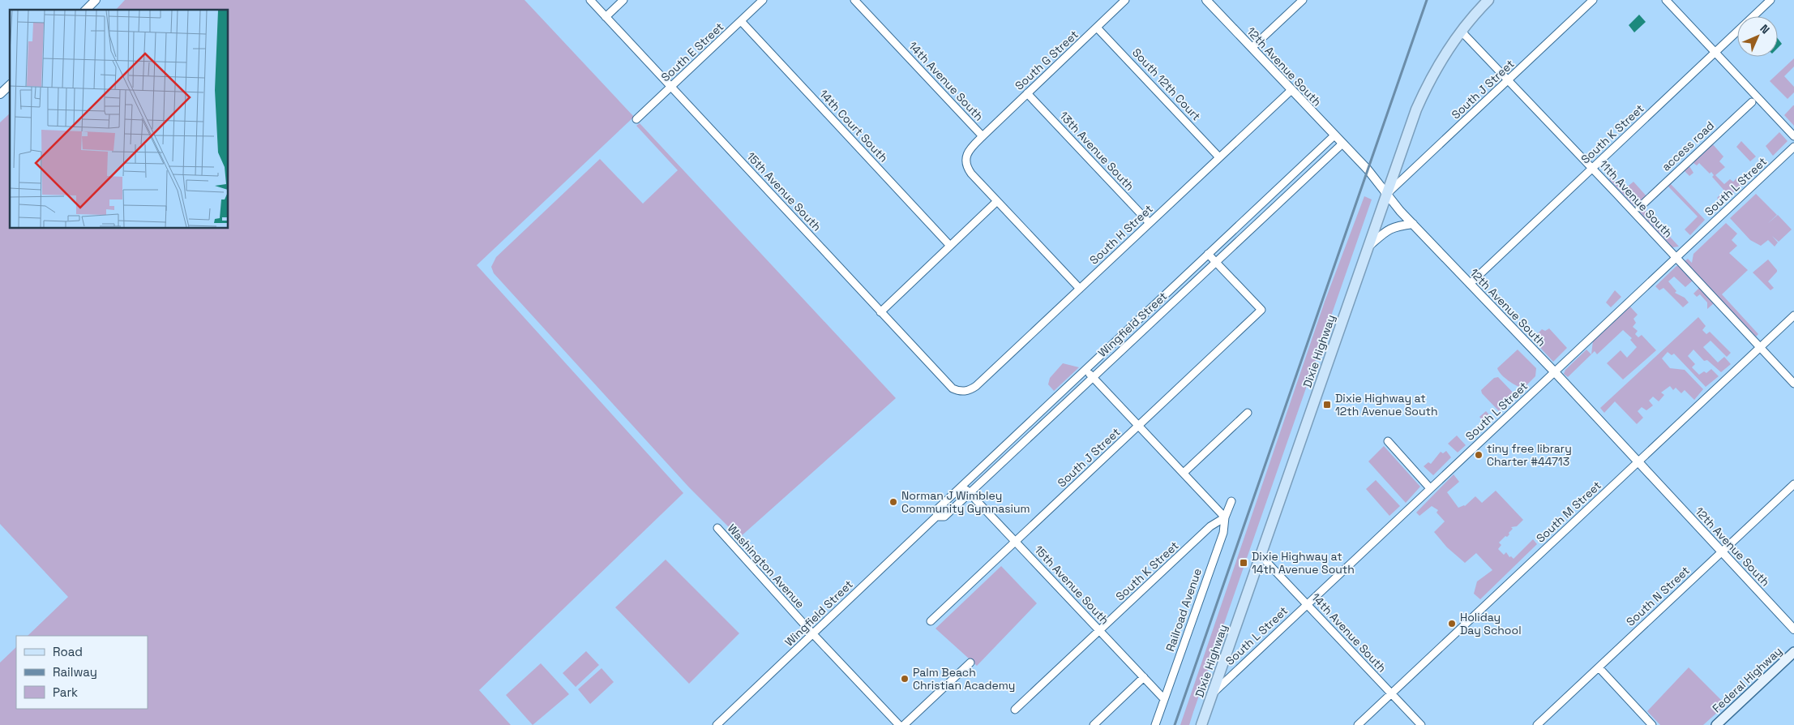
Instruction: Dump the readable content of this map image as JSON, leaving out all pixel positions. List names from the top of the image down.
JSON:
{
  "streets": {
    "main road": ["Dixie Highway", "Federal Highway"],
    "street": [
      "South E Street",
      "South G Street",
      "12th Avenue South",
      "14th Avenue South",
      "South 12th Court",
      "South J Street",
      "14th Court South",
      "South K Street",
      "access road",
      "13th Avenue South",
      "South L Street",
      "15th Avenue South",
      "11th Avenue South",
      "South H Street",
      "Wingfield Street",
      "South M Street",
      "Washington Avenue",
      "South N Street",
      "Railroad Avenue"
    ]
  },
  "crossings": [
    ["South E Street", "14th Court South"],
    ["South E Street", "15th Avenue South"],
    ["South G Street", "14th Avenue South"],
    ["South G Street", "South 12th Court"],
    ["South G Street", "13th Avenue South"],
    ["12th Avenue South", "South J Street"],
    ["12th Avenue South", "South K Street"],
    ["12th Avenue South", "South L Street"],
    ["12th Avenue South", "South H Street"],
    ["12th Avenue South", "Wingfield Street"],
    ["12th Avenue South", "Dixie Highway"],
    ["12th Avenue South", "South M Street"],
    ["12th Avenue South", "South N Street"],
    ["14th Avenue South", "South L Street"],
    ["14th Avenue South", "South H Street"],
    ["14th Avenue South", "Dixie Highway"],
    ["14th Avenue South", "South M Street"],
    ["South 12th Court", "South H Street"],
    ["South J Street", "15th Avenue South"],
    ["South J Street", "11th Avenue South"],
    ["South J Street", "Wingfield Street"],
    ["South J Street", "Dixie Highway"],
    ["South K Street", "15th Avenue South"],
    ["South K Street", "11th Avenue South"],
    ["South K Street", "Railroad Avenue"],
    ["13th Avenue South", "South H Street"],
    ["South L Street", "11th Avenue South"],
    ["South L Street", "Dixie Highway"],
    ["15th Avenue South", "South H Street"],
    ["15th Avenue South", "Wingfield Street"],
    ["15th Avenue South", "Railroad Avenue"],
    ["11th Avenue South", "Dixie Highway"],
    ["11th Avenue South", "South M Street"],
    ["Wingfield Street", "Washington Avenue"]
  ],
  "places": {
    "transit": ["Dixie Highway at 12th Avenue South", "Dixie Highway at 14th Avenue South"],
    "other": [
      "tiny free library Charter #44713",
      "Norman J Wimbley Community Gymnasium",
      "Holiday Day School",
      "Palm Beach Christian Academy"
    ]
  },
  "legend": ["Road", "Railway", "Park"],
  "north": "top right"
}
